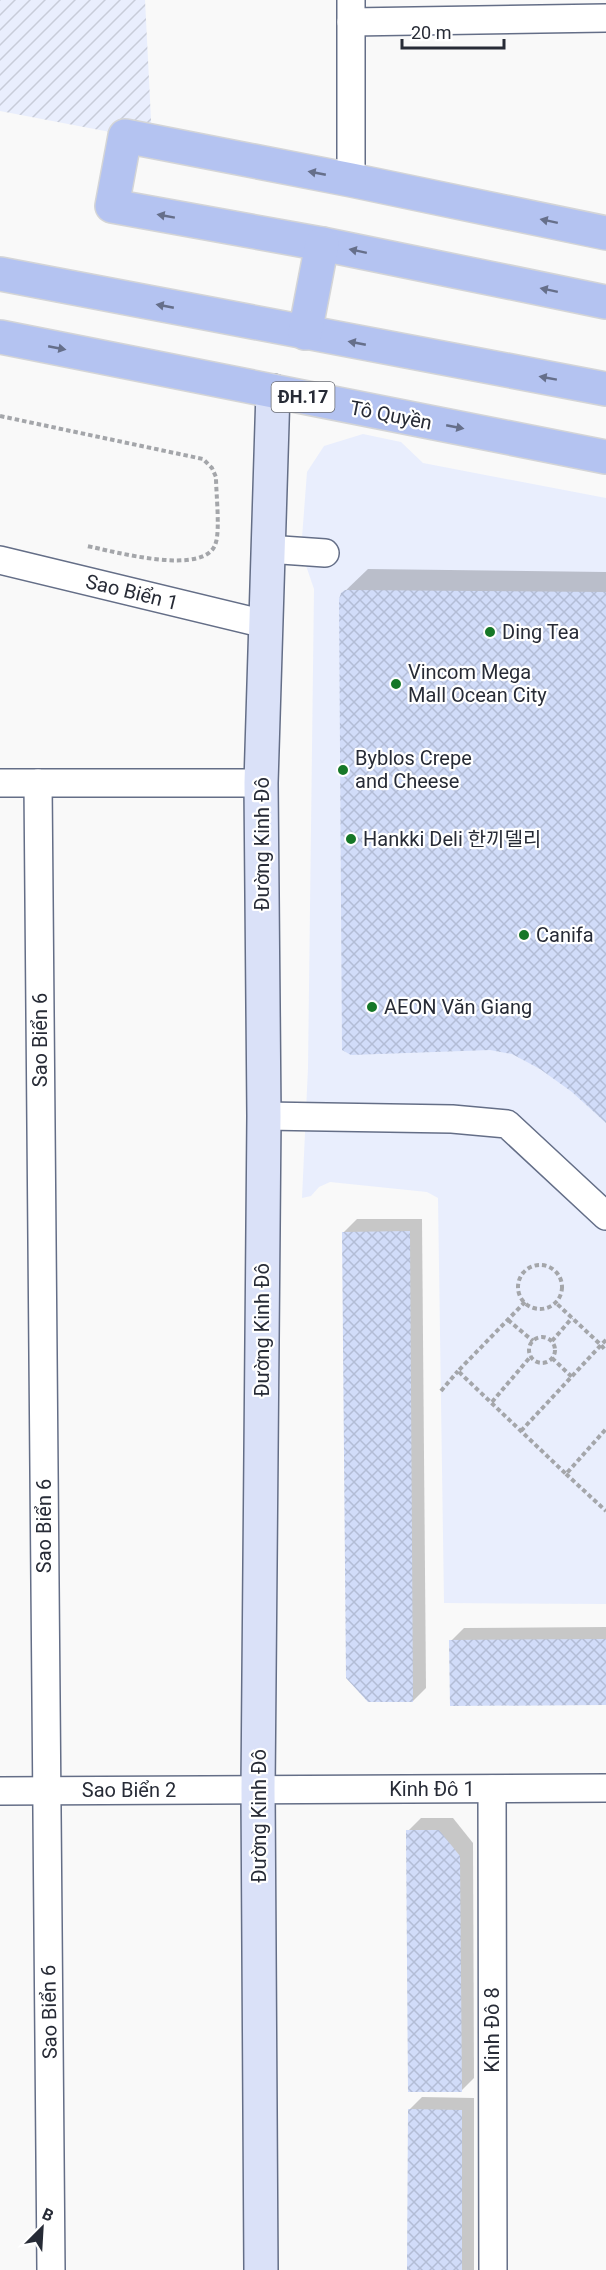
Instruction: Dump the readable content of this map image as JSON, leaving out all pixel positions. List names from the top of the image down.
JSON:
{
  "streets": {
    "main road": ["ĐH.17", "Tô Quyền"],
    "street": [
      "Sao Biển 1",
      "Đường Kinh Đô",
      "Sao Biển 6",
      "Kinh Đô 1",
      "Sao Biển 2",
      "Kinh Đô 8"
    ]
  },
  "crossings": [
    ["Tô Quyền", "Đường Kinh Đô"],
    ["Sao Biển 1", "Đường Kinh Đô"],
    ["Đường Kinh Đô", "Kinh Đô 1"],
    ["Đường Kinh Đô", "Sao Biển 2"],
    ["Sao Biển 6", "Sao Biển 2"],
    ["Kinh Đô 1", "Sao Biển 2"],
    ["Kinh Đô 1", "Kinh Đô 8"]
  ],
  "places": [
    "Ding Tea",
    "Vincom Mega Mall Ocean City",
    "Byblos Crepe and Cheese",
    "Hankki Deli 한끼델리",
    "Canifa",
    "AEON Văn Giang"
  ],
  "scale_bar": "20 m",
  "north": "top right"
}
